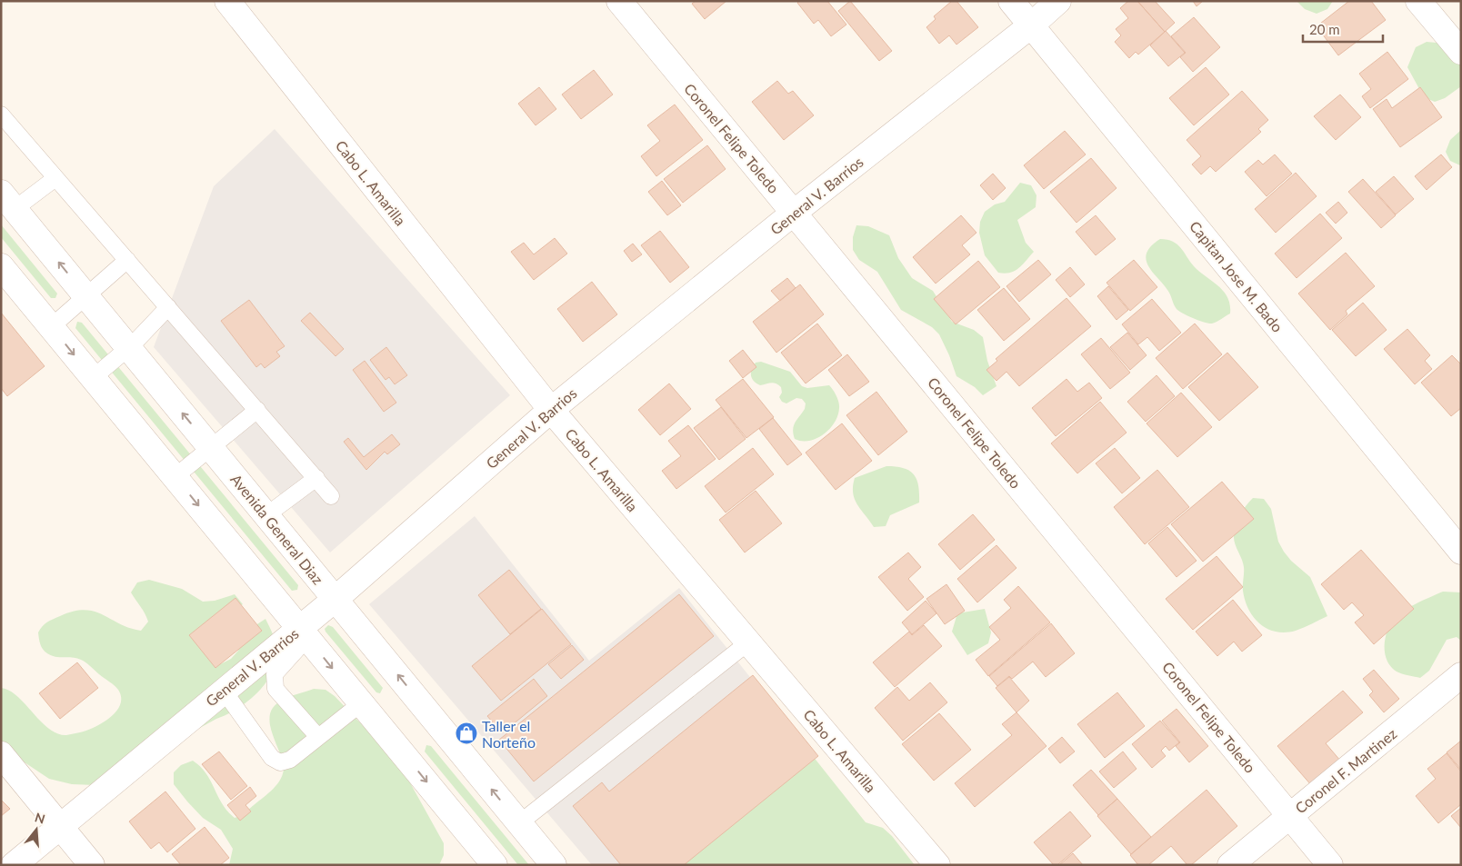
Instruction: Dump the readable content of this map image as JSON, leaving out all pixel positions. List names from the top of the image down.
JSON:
{
  "streets": {
    "street": [
      "Coronel Felipe Toledo",
      "Cabo L. Amarilla",
      "General V. Barrios",
      "Capitan Jose M. Bado",
      "Avenida General Diaz",
      "Coronel F. Martinez"
    ]
  },
  "crossings": [
    ["Coronel Felipe Toledo", "General V. Barrios"],
    ["Coronel Felipe Toledo", "Coronel F. Martinez"],
    ["Cabo L. Amarilla", "General V. Barrios"],
    ["General V. Barrios", "Capitan Jose M. Bado"],
    ["General V. Barrios", "Avenida General Diaz"]
  ],
  "places": {
    "shop": ["Taller el Norteño"]
  },
  "scale_bar": "20 m",
  "north": "top"
}
